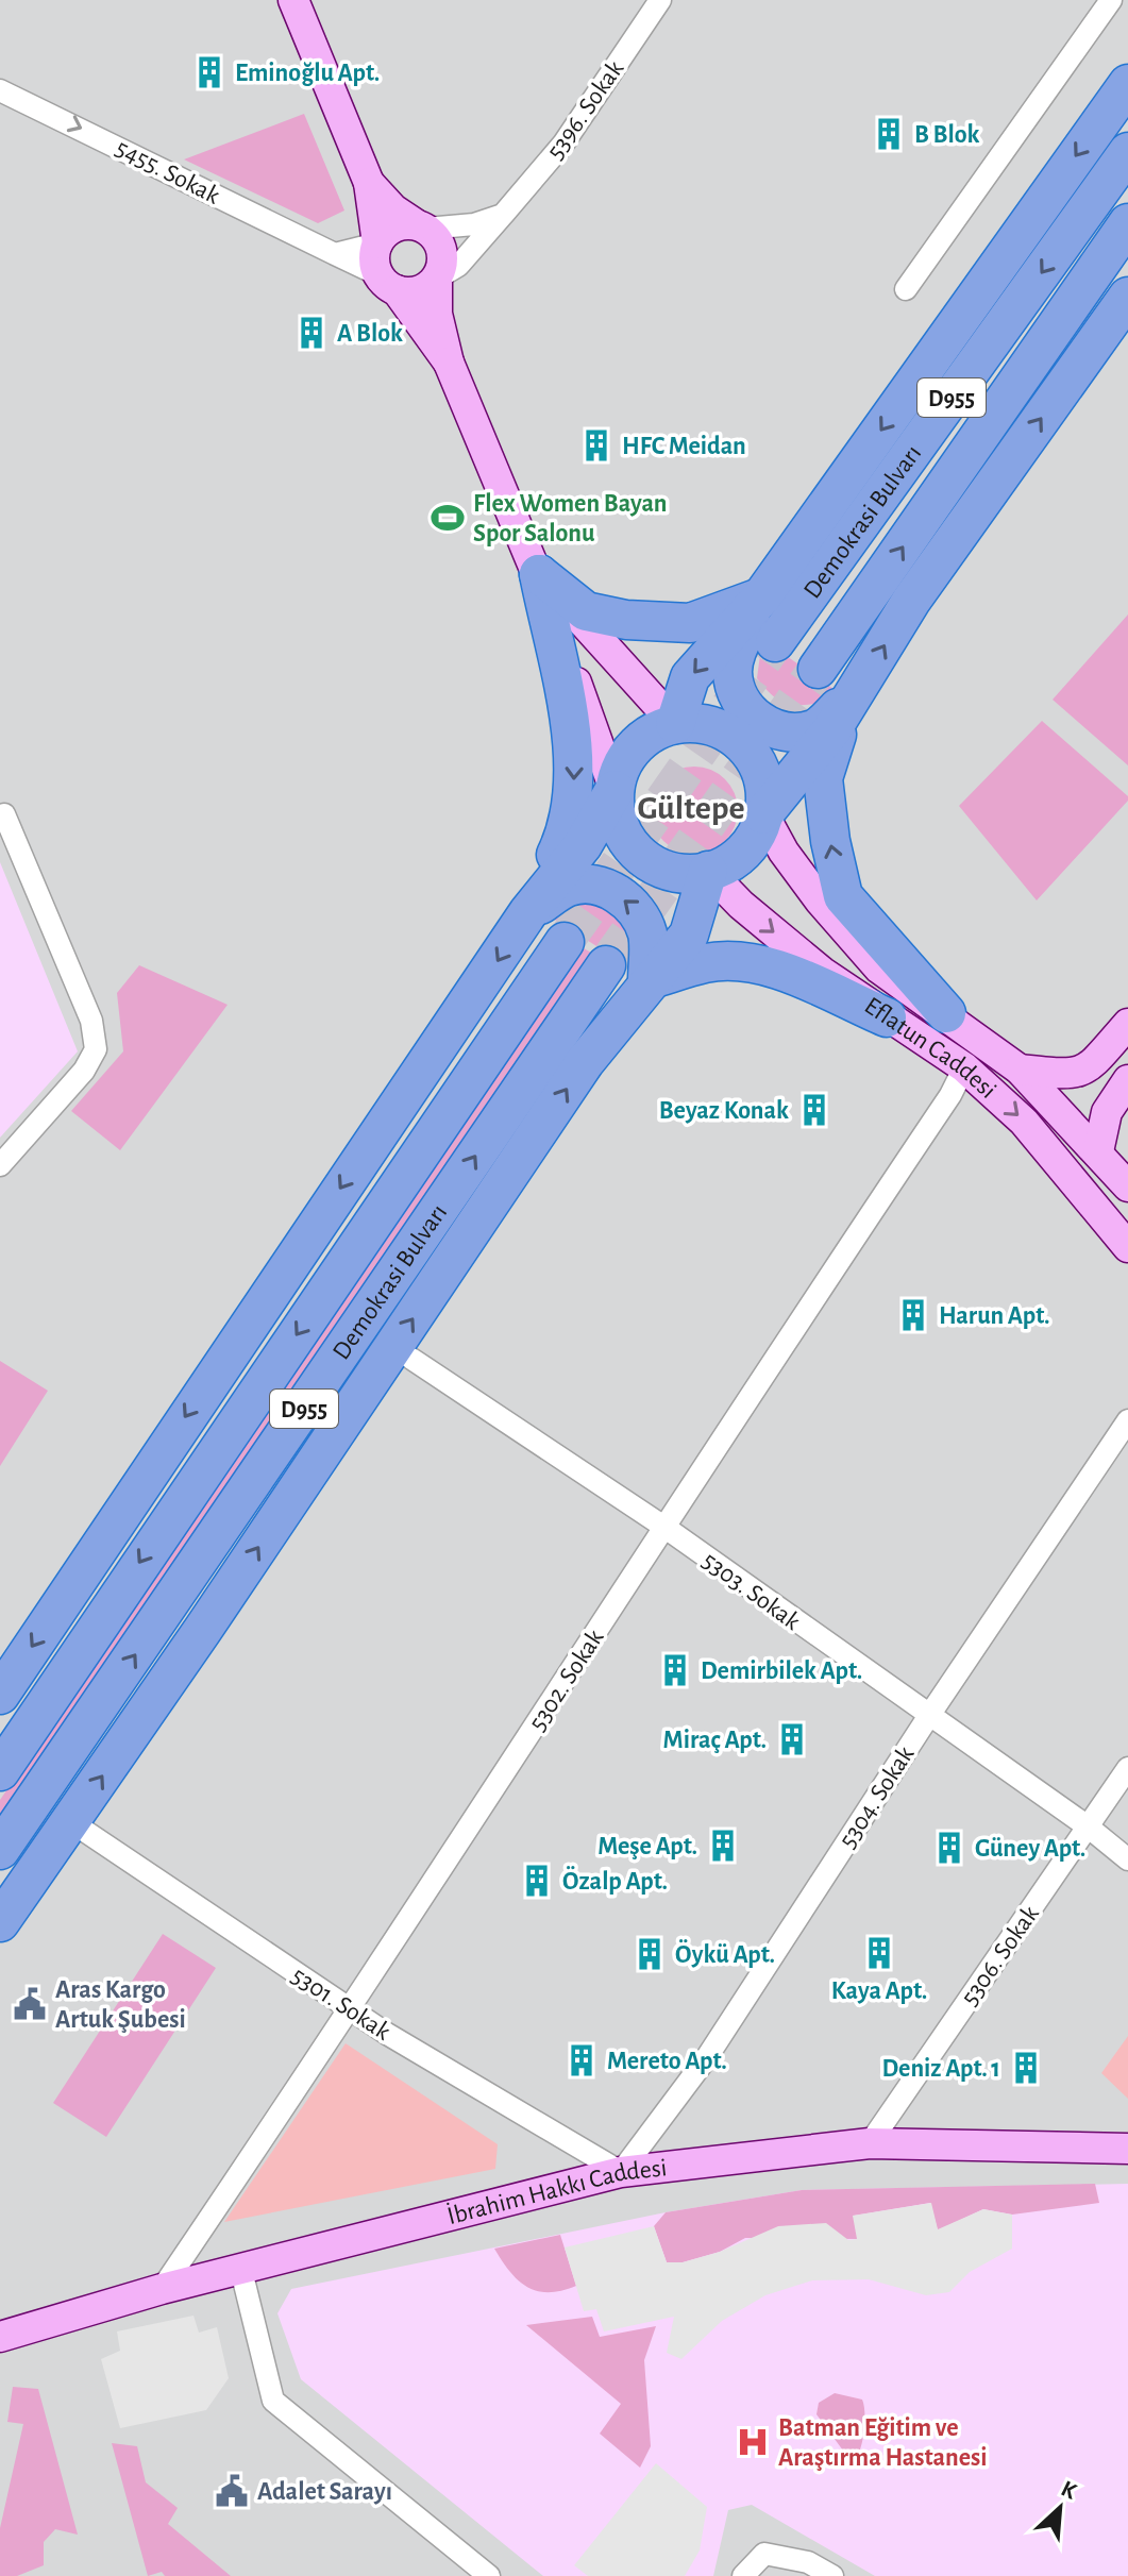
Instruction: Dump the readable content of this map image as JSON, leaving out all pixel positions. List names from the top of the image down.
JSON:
{
  "streets": {
    "highway": ["D955", "Demokrasi Bulvarı"],
    "street": [
      "5396. Sokak",
      "5455. Sokak",
      "Eflatun Caddesi",
      "5303. Sokak",
      "5302. Sokak",
      "5304. Sokak",
      "5306. Sokak",
      "5301. Sokak",
      "İbrahim Hakkı Caddesi"
    ]
  },
  "crossings": [
    ["5396. Sokak", "5455. Sokak"],
    ["Eflatun Caddesi", "5302. Sokak"],
    ["5303. Sokak", "5302. Sokak"],
    ["5303. Sokak", "5304. Sokak"],
    ["5303. Sokak", "5306. Sokak"],
    ["5302. Sokak", "5301. Sokak"],
    ["5302. Sokak", "İbrahim Hakkı Caddesi"],
    ["5304. Sokak", "5301. Sokak"],
    ["5304. Sokak", "İbrahim Hakkı Caddesi"],
    ["5306. Sokak", "İbrahim Hakkı Caddesi"],
    ["5301. Sokak", "İbrahim Hakkı Caddesi"]
  ],
  "one_way": ["5455. Sokak"],
  "districts": ["Gültepe"],
  "places": {
    "building": [
      "Eminoğlu Apt.",
      "B Blok",
      "A Blok",
      "HFC Meidan",
      "Beyaz Konak",
      "Harun Apt.",
      "Demirbilek Apt.",
      "Miraç Apt.",
      "Meşe Apt.",
      "Güney Apt.",
      "Özalp Apt.",
      "Kaya Apt.",
      "Öykü Apt.",
      "Mereto Apt.",
      "Deniz Apt. 1"
    ],
    "sports": ["Flex Women Bayan Spor Salonu"],
    "public building": ["Aras Kargo Artuk Şubesi", "Adalet Sarayı"],
    "hospital": ["Batman Eğitim ve Araştırma Hastanesi"]
  },
  "north": "top right"
}
